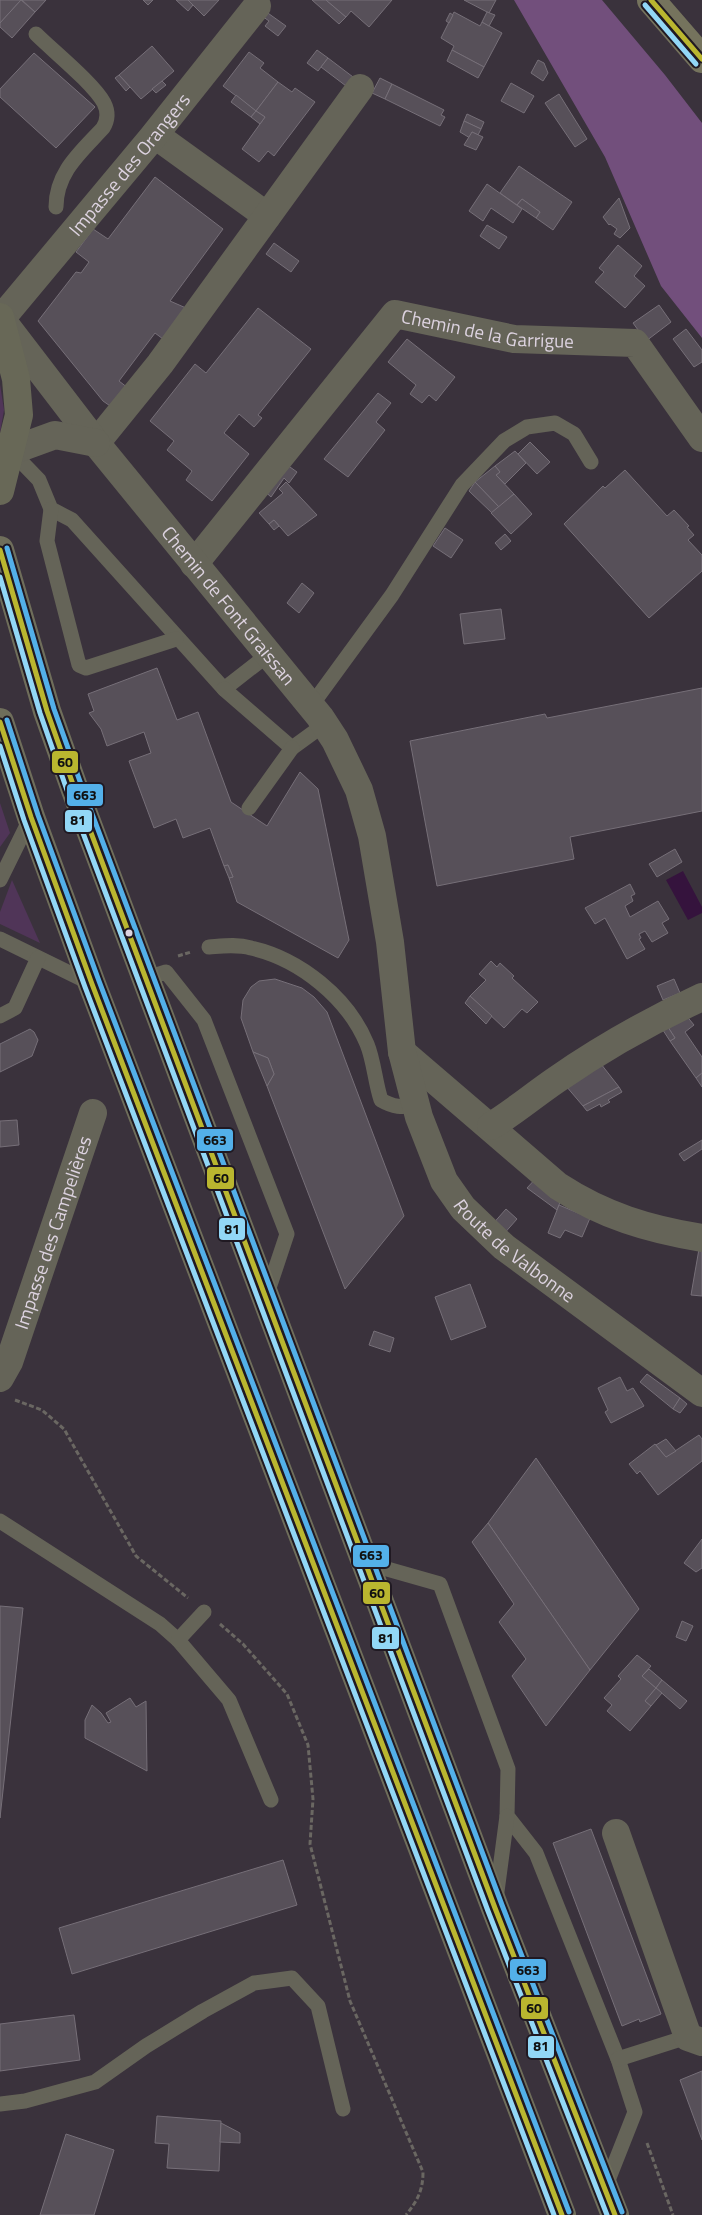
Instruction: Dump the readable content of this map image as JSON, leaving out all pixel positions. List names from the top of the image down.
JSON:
{
  "streets": {
    "street": [
      "Impasse des Orangers",
      "Chemin de la Garrigue",
      "Chemin de Font Graissan",
      "Impasse des Campelières",
      "Route de Valbonne"
    ]
  },
  "crossings": [
    ["Impasse des Orangers", "Chemin de Font Graissan"],
    ["Chemin de la Garrigue", "Chemin de Font Graissan"],
    ["Chemin de Font Graissan", "Route de Valbonne"]
  ],
  "lines": ["transit line 60", "transit line 81", "transit line 663"]
}
